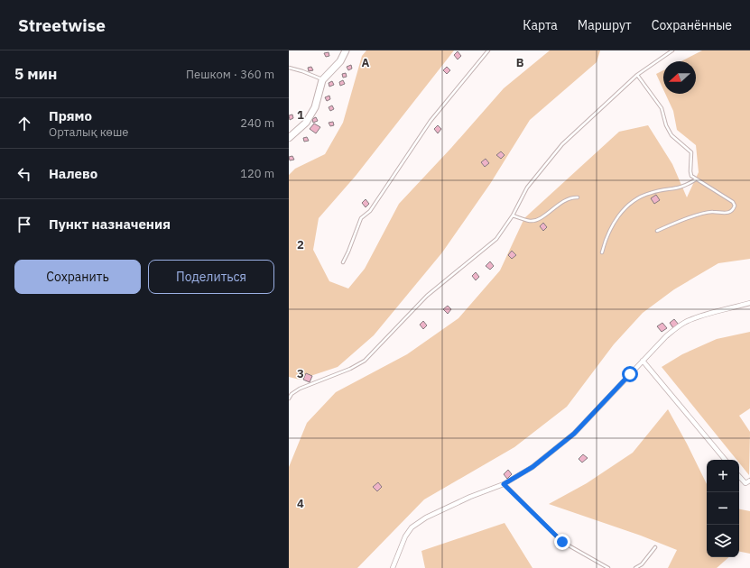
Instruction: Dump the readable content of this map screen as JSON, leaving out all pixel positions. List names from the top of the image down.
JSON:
{
  "north": "left",
  "page": {
    "header": "Streetwise",
    "nav": ["Карта", "Маршрут", "Сохранённые"],
    "heading": ["5 мин", "Пешком · 360 m"],
    "list": [
      ["Прямо", "Орталық көше", "240 m"],
      ["Налево", "120 m"],
      "Пункт назначения"
    ],
    "buttons": ["Сохранить", "Поделиться"],
    "map_buttons": ["+", "−"]
  },
  "grid": {
    "columns": ["A", "B"],
    "rows": [
      "1",
      "2",
      "3",
      "4"
    ]
  }
}
